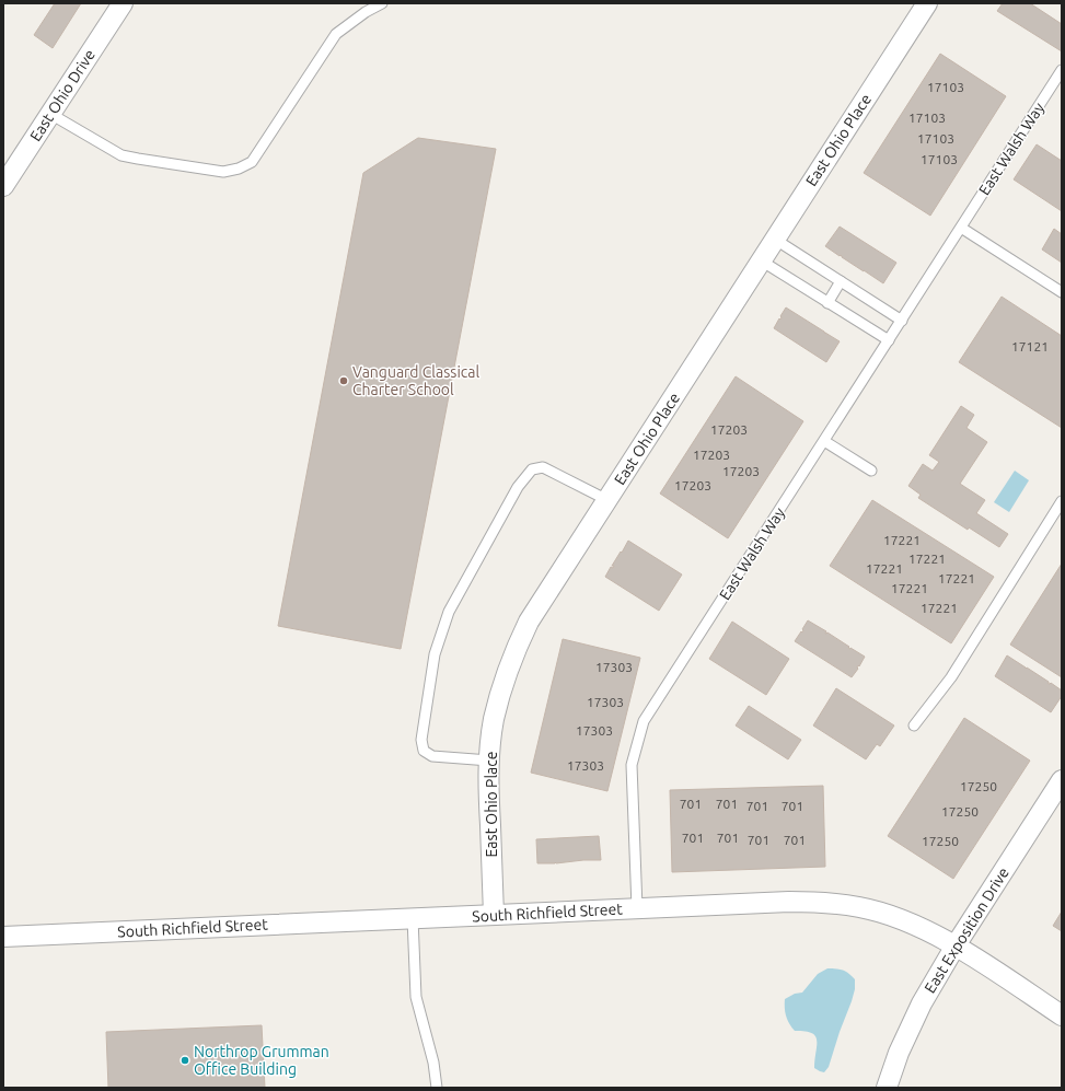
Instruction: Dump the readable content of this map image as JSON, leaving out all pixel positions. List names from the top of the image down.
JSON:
{
  "streets": {
    "street": [
      "East Ohio Drive",
      "East Ohio Place",
      "South Richfield Street",
      "East Exposition Drive"
    ],
    "lane": ["East Walsh Way"]
  },
  "crossings": [
    ["East Ohio Place", "South Richfield Street"],
    ["East Walsh Way", "South Richfield Street"],
    ["South Richfield Street", "East Exposition Drive"]
  ],
  "places": ["Vanguard Classical Charter School", "Northrop Grumman Office Building"],
  "house_numbers": [
    "17103",
    "17103",
    "17103",
    "17103",
    "17121",
    "17203",
    "17203",
    "17203",
    "17203",
    "17221",
    "17221",
    "17221",
    "17221",
    "17221",
    "17221",
    "17303",
    "17303",
    "17303",
    "17303",
    "17250",
    "701",
    "701",
    "701",
    "701",
    "17250",
    "701",
    "701",
    "701",
    "701",
    "17250"
  ]
}
